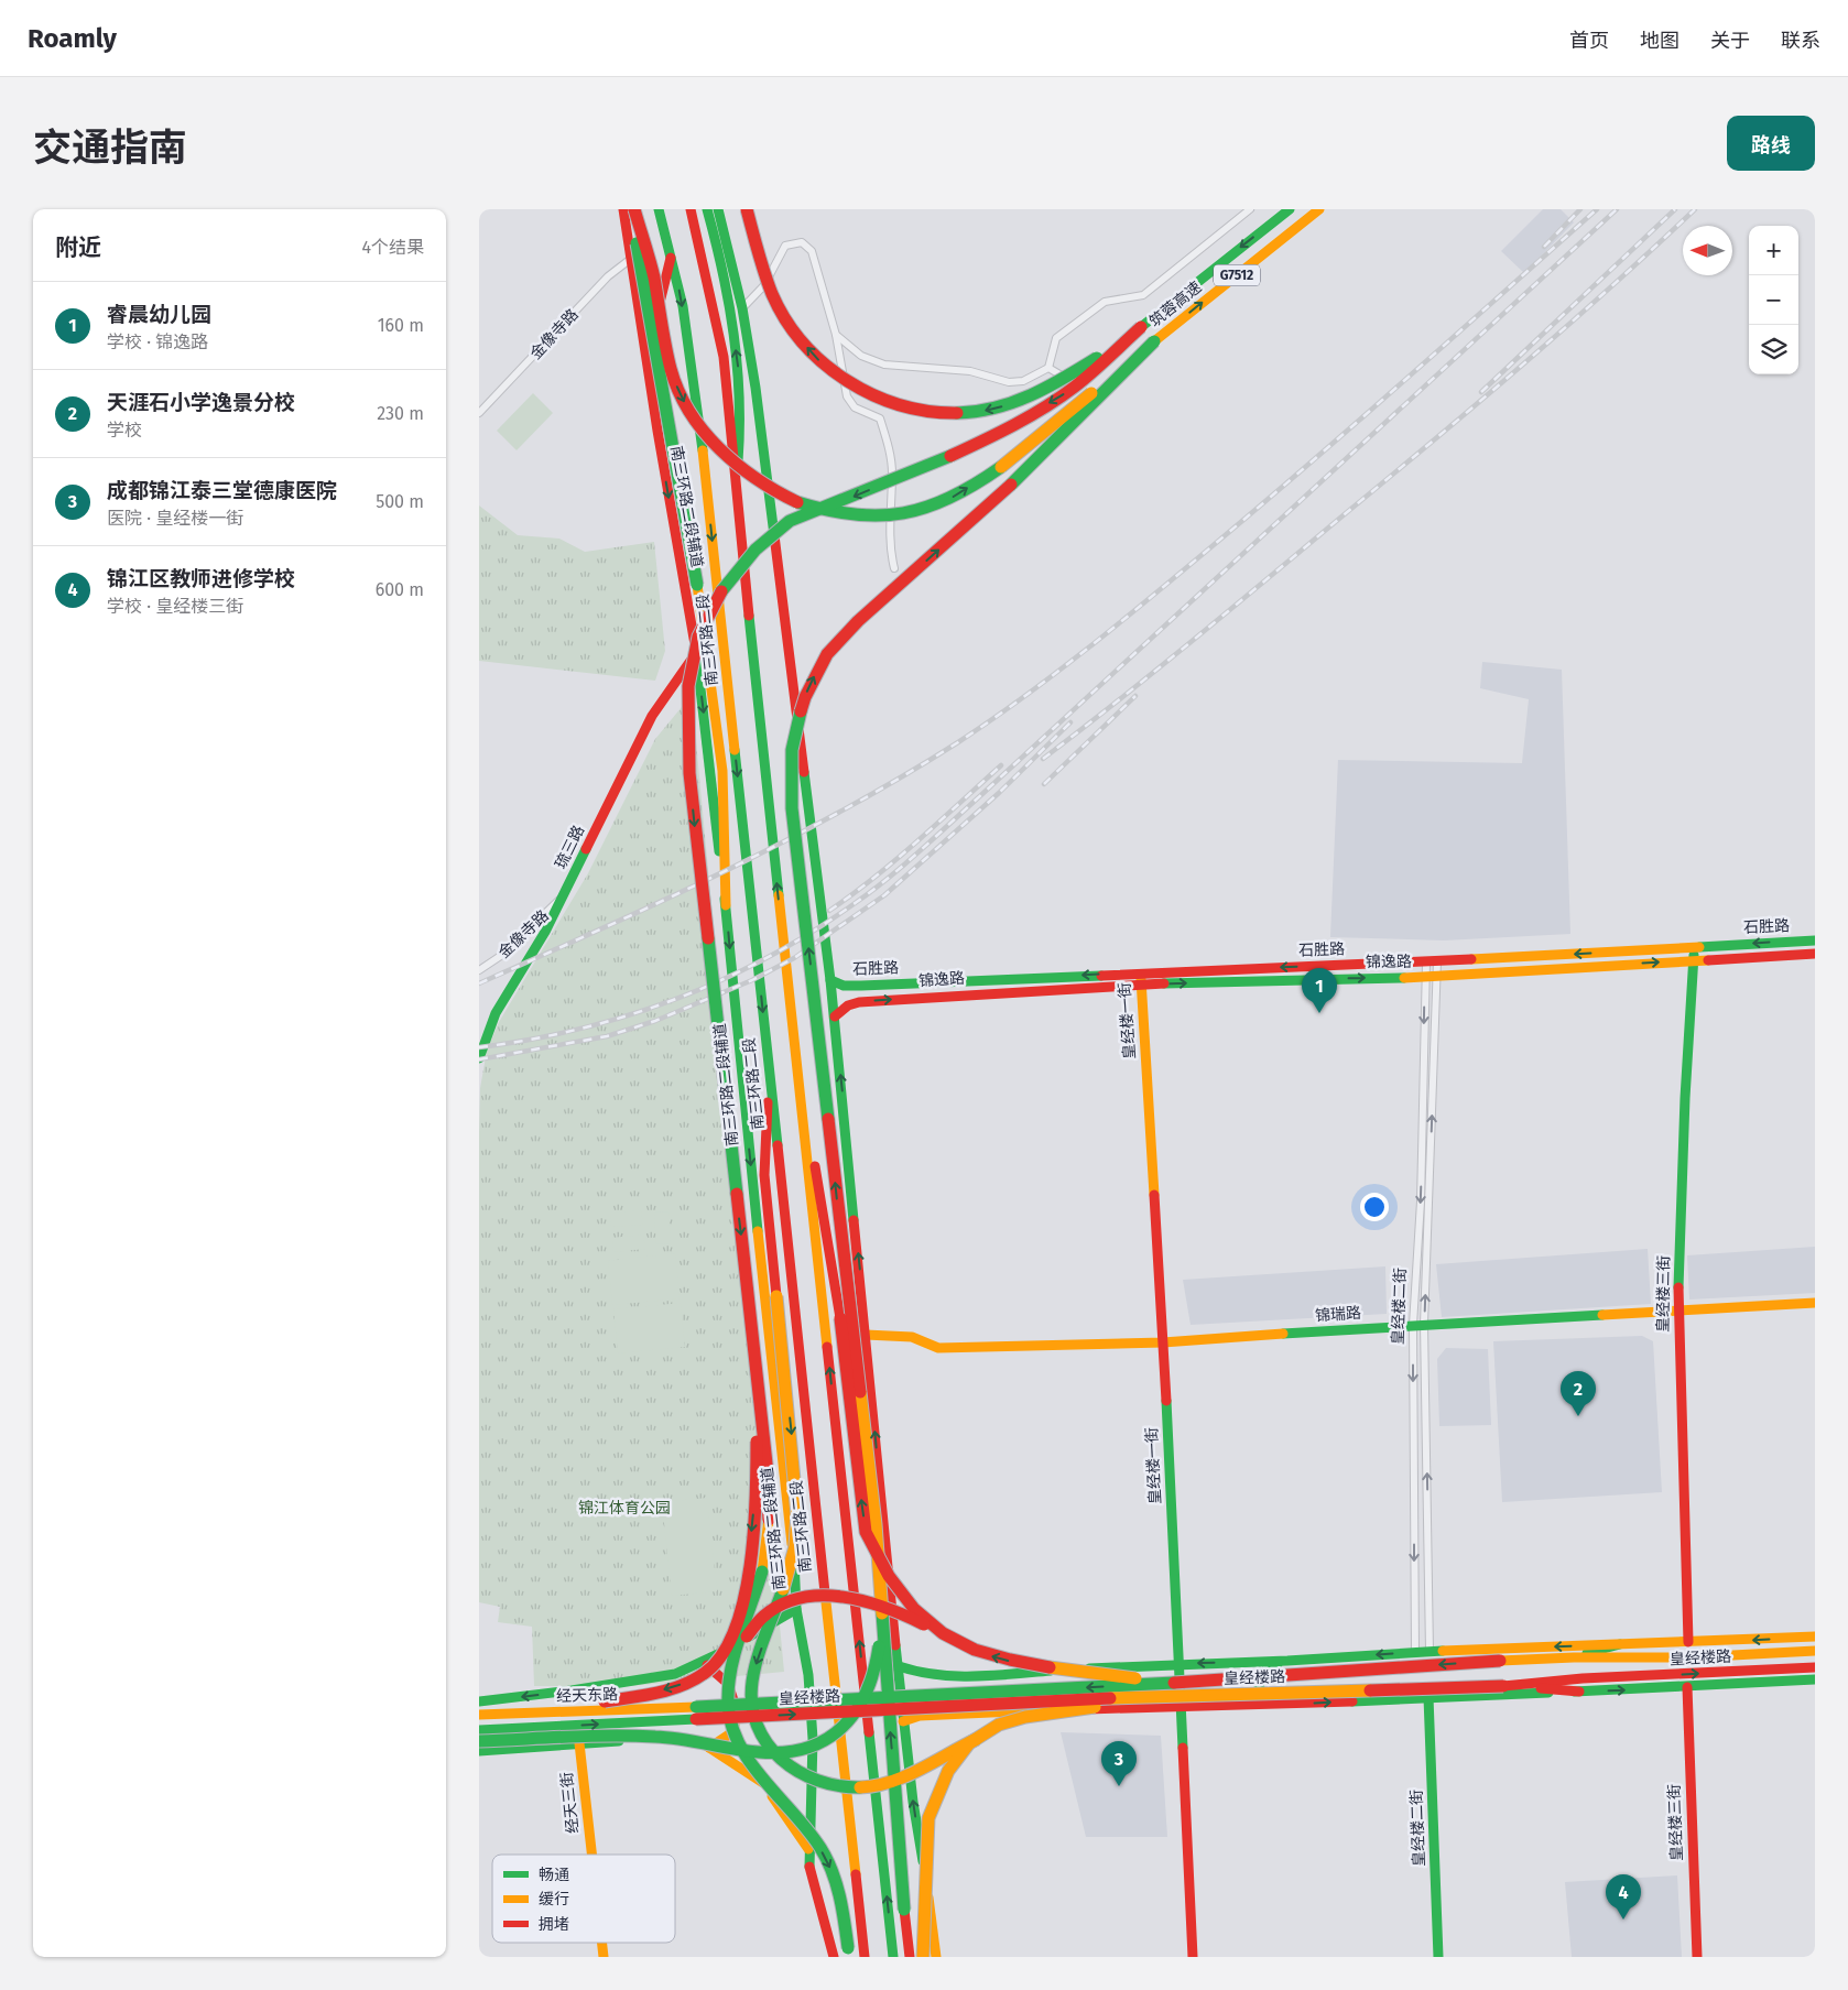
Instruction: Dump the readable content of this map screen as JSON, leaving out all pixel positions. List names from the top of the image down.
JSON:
{
  "streets": {
    "main road": [
      "G7512",
      "筑蓉高速",
      "南三环路二段辅道",
      "南三环路二段",
      "琉三路",
      "石胜路",
      "锦逸路",
      "皇经楼一街",
      "皇经楼三街",
      "皇经楼二街",
      "锦瑞路",
      "皇经楼路",
      "经天东路",
      "经天三街"
    ],
    "street": ["金像寺路"]
  },
  "crossings": [
    ["金像寺路", "南三环路二段辅道"],
    ["金像寺路", "琉三路"],
    ["南三环路二段辅道", "琉三路"],
    ["石胜路", "锦逸路"],
    ["石胜路", "皇经楼一街"],
    ["石胜路", "皇经楼三街"],
    ["石胜路", "皇经楼二街"],
    ["锦逸路", "皇经楼一街"],
    ["皇经楼一街", "锦瑞路"],
    ["皇经楼三街", "锦瑞路"],
    ["皇经楼二街", "锦瑞路"],
    ["皇经楼路", "经天东路"]
  ],
  "one_way": ["石胜路", "锦逸路"],
  "parks": ["锦江体育公园"],
  "legend": ["畅通", "缓行", "拥堵"],
  "north": "left",
  "page": {
    "header": "Roamly",
    "nav": [
      "首页",
      "地图",
      "关于",
      "联系"
    ],
    "title": "交通指南",
    "buttons": "路线",
    "heading": ["附近", "4个结果"],
    "map_buttons": ["+", "−"],
    "list": [
      {
        "mark": "1",
        "name": "睿晨幼儿园",
        "note": "学校 · 锦逸路",
        "value": "160 m"
      },
      {
        "mark": "2",
        "name": "天涯石小学逸景分校",
        "note": "学校",
        "value": "230 m"
      },
      {
        "mark": "3",
        "name": "成都锦江泰三堂德康医院",
        "note": "医院 · 皇经楼一街",
        "value": "500 m"
      },
      {
        "mark": "4",
        "name": "锦江区教师进修学校",
        "note": "学校 · 皇经楼三街",
        "value": "600 m"
      }
    ],
    "pins": [
      "1",
      "2",
      "3",
      "4"
    ]
  }
}
